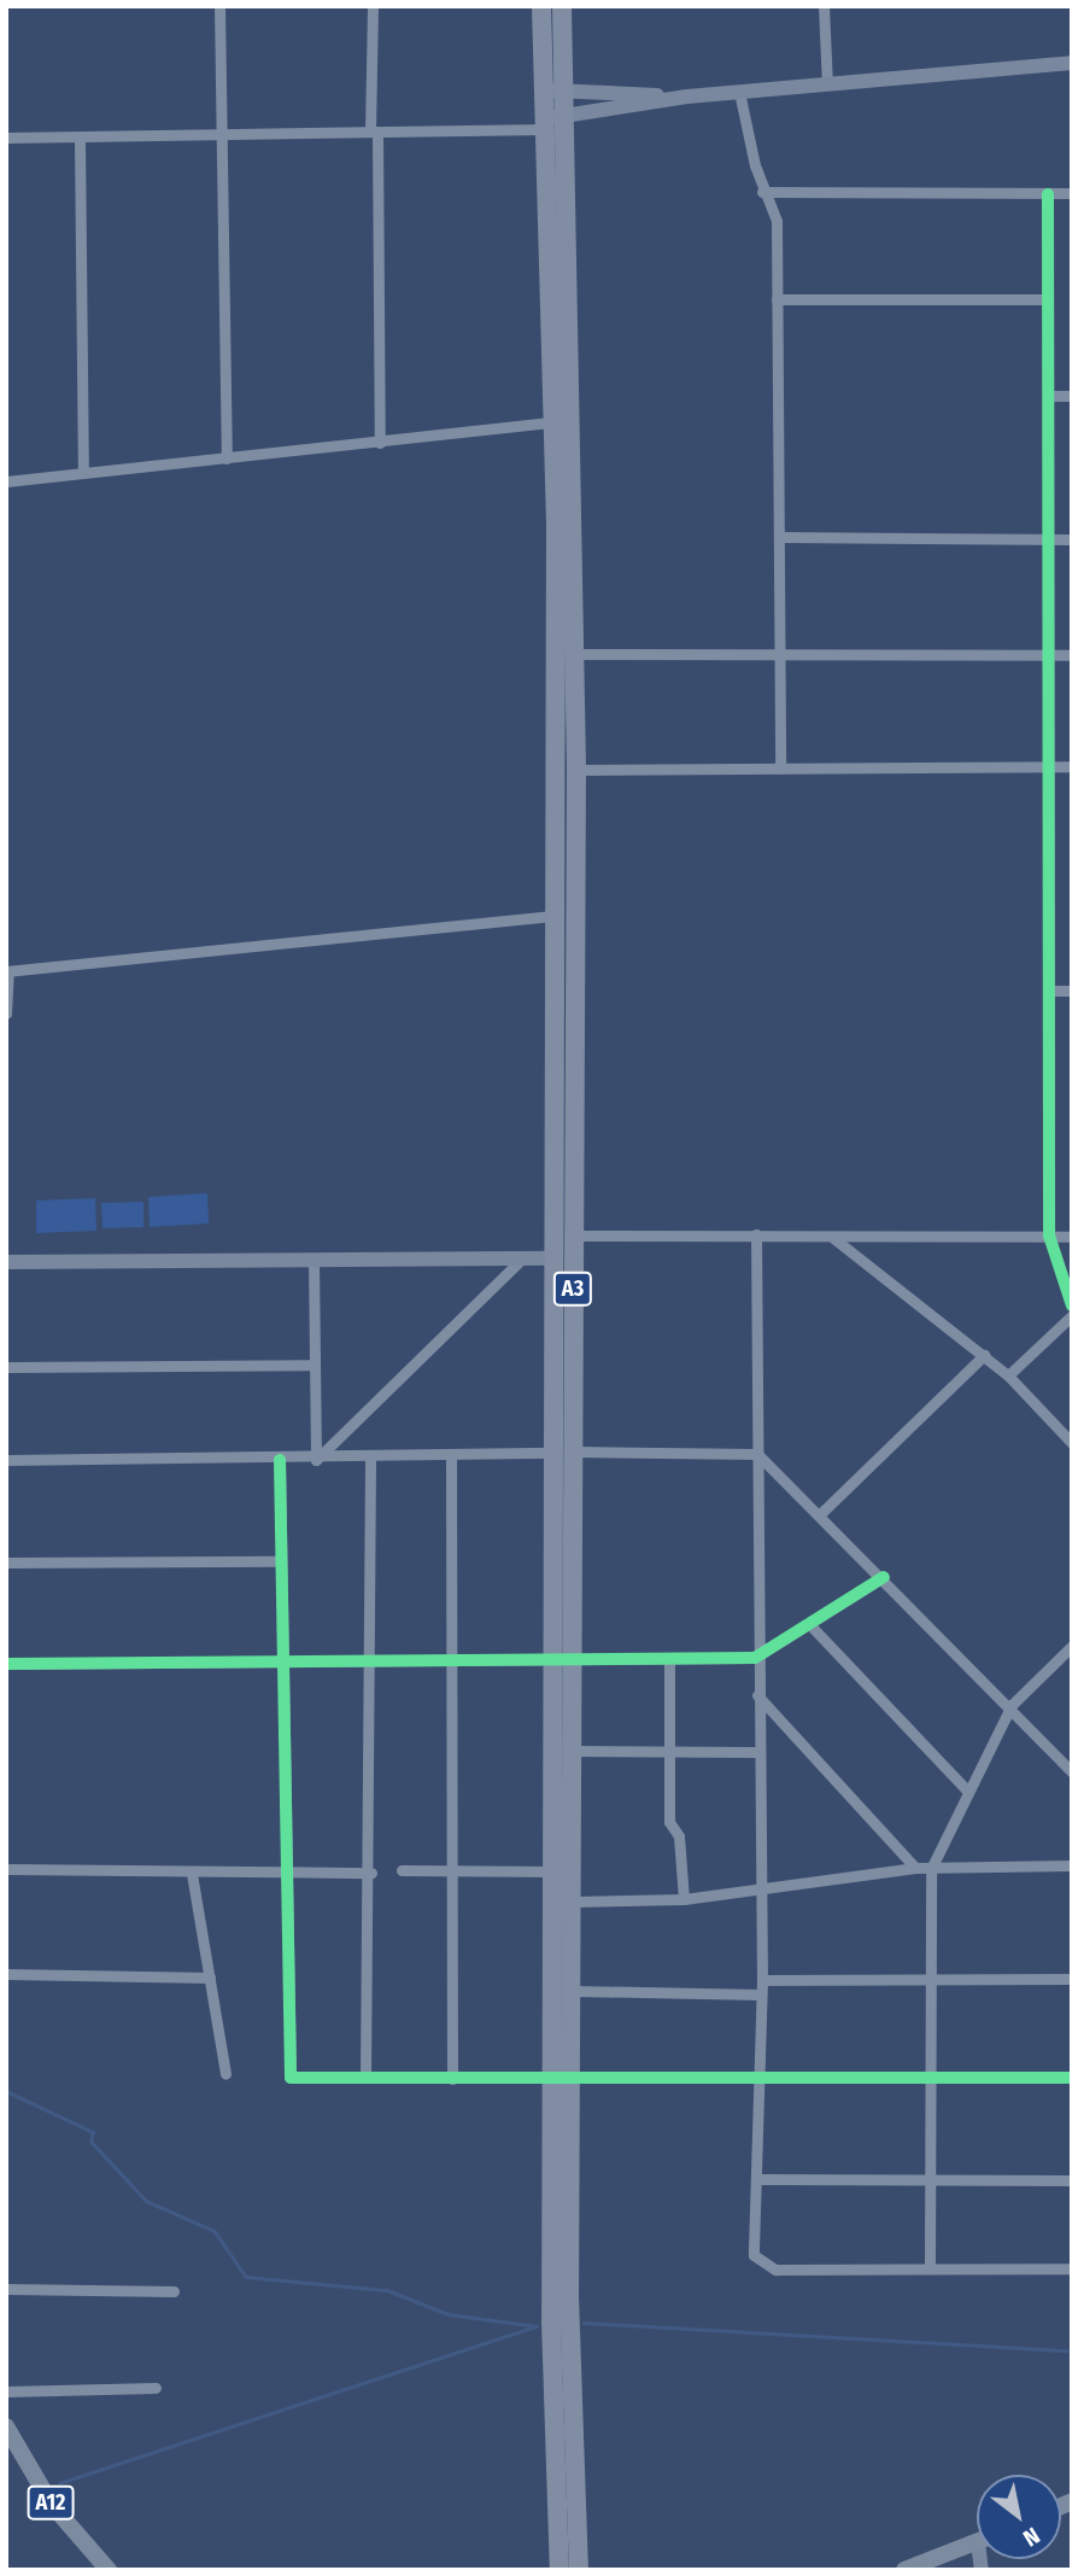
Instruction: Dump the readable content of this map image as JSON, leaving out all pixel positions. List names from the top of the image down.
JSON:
{
  "streets": {
    "highway": ["A3"],
    "main road": ["A12"]
  },
  "north": "bottom right"
}
